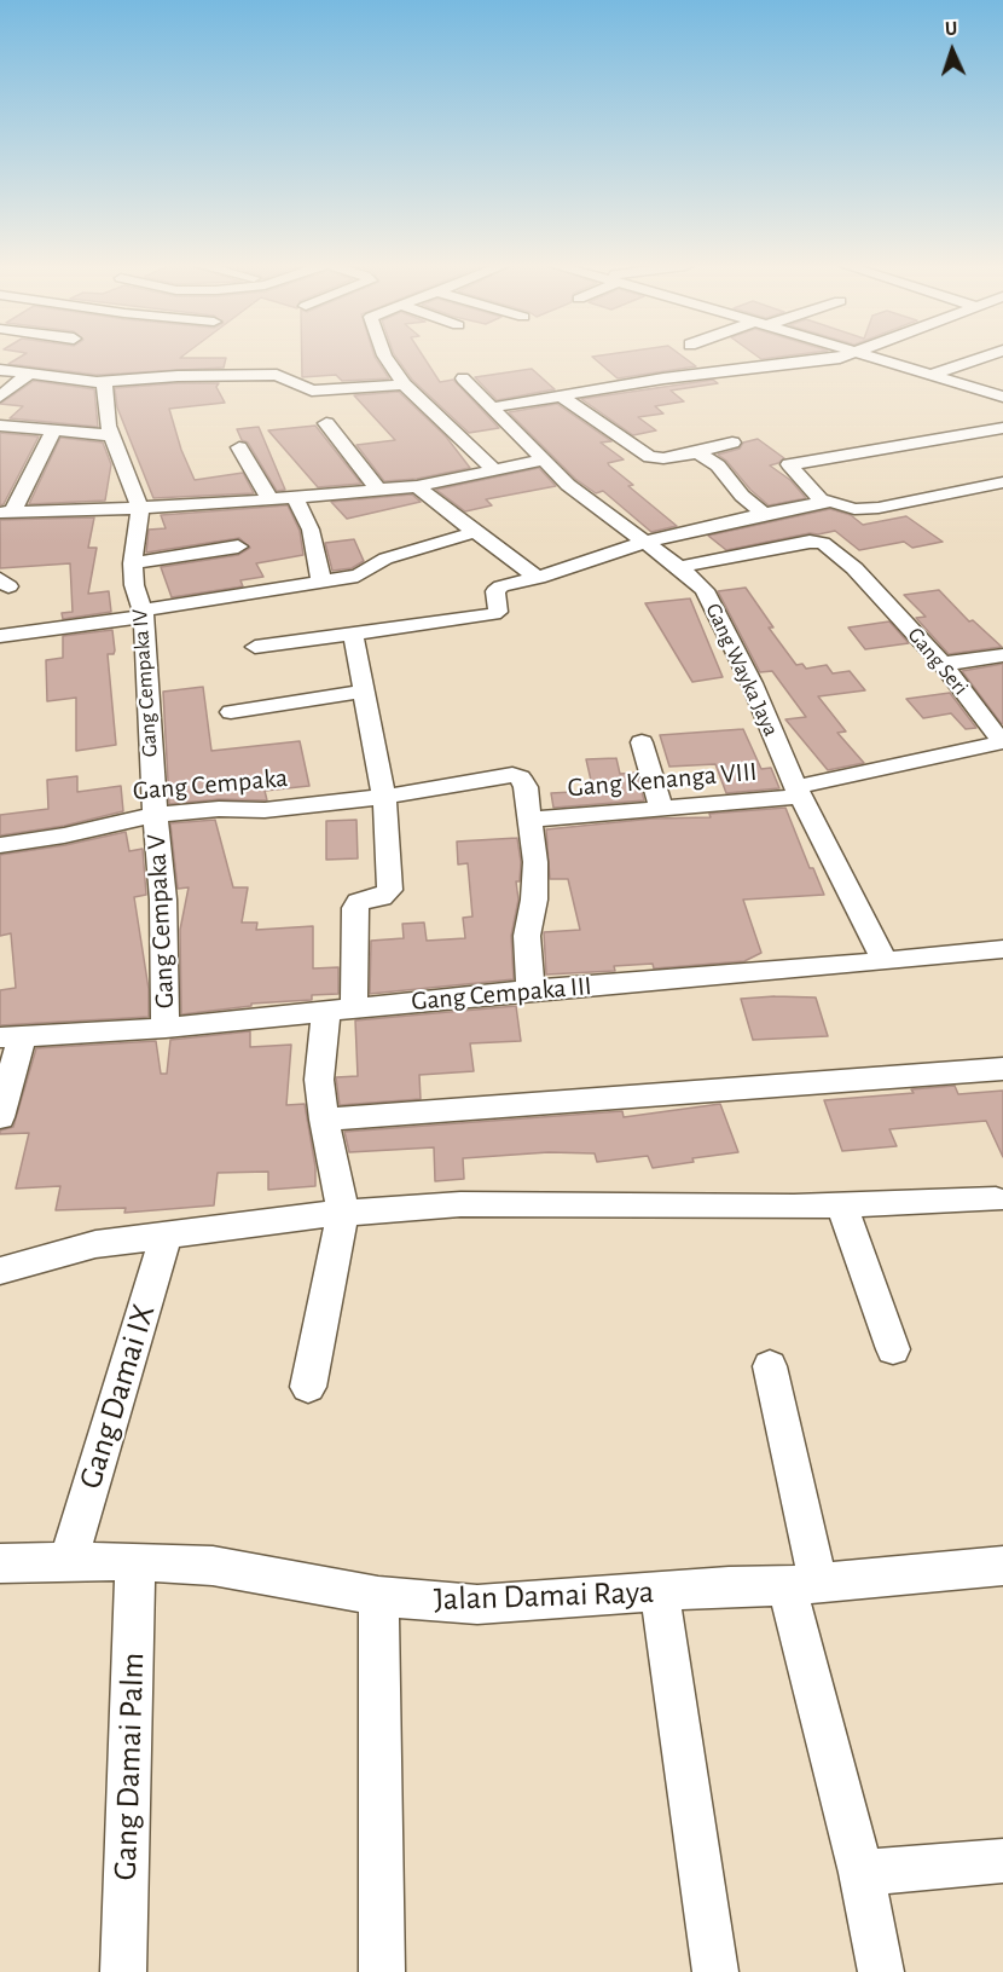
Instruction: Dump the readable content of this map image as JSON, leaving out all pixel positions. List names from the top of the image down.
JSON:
{
  "streets": {
    "street": [
      "Gang Seri",
      "Gang Wayka Jaya",
      "Gang Cempaka IV",
      "Gang Kenanga VIII",
      "Gang Cempaka",
      "Gang Cempaka V",
      "Gang Cempaka III",
      "Gang Damai IX",
      "Jalan Damai Raya",
      "Gang Damai Palm"
    ]
  },
  "crossings": [
    ["Gang Seri", "Gang Wayka Jaya"],
    ["Gang Seri", "Gang Kenanga VIII"],
    ["Gang Wayka Jaya", "Gang Kenanga VIII"],
    ["Gang Wayka Jaya", "Gang Cempaka III"],
    ["Gang Cempaka IV", "Gang Cempaka"],
    ["Gang Cempaka IV", "Gang Cempaka V"],
    ["Gang Kenanga VIII", "Gang Cempaka"],
    ["Gang Cempaka", "Gang Cempaka V"],
    ["Gang Cempaka V", "Gang Cempaka III"],
    ["Gang Damai IX", "Jalan Damai Raya"],
    ["Jalan Damai Raya", "Gang Damai Palm"]
  ],
  "north": "top"
}
